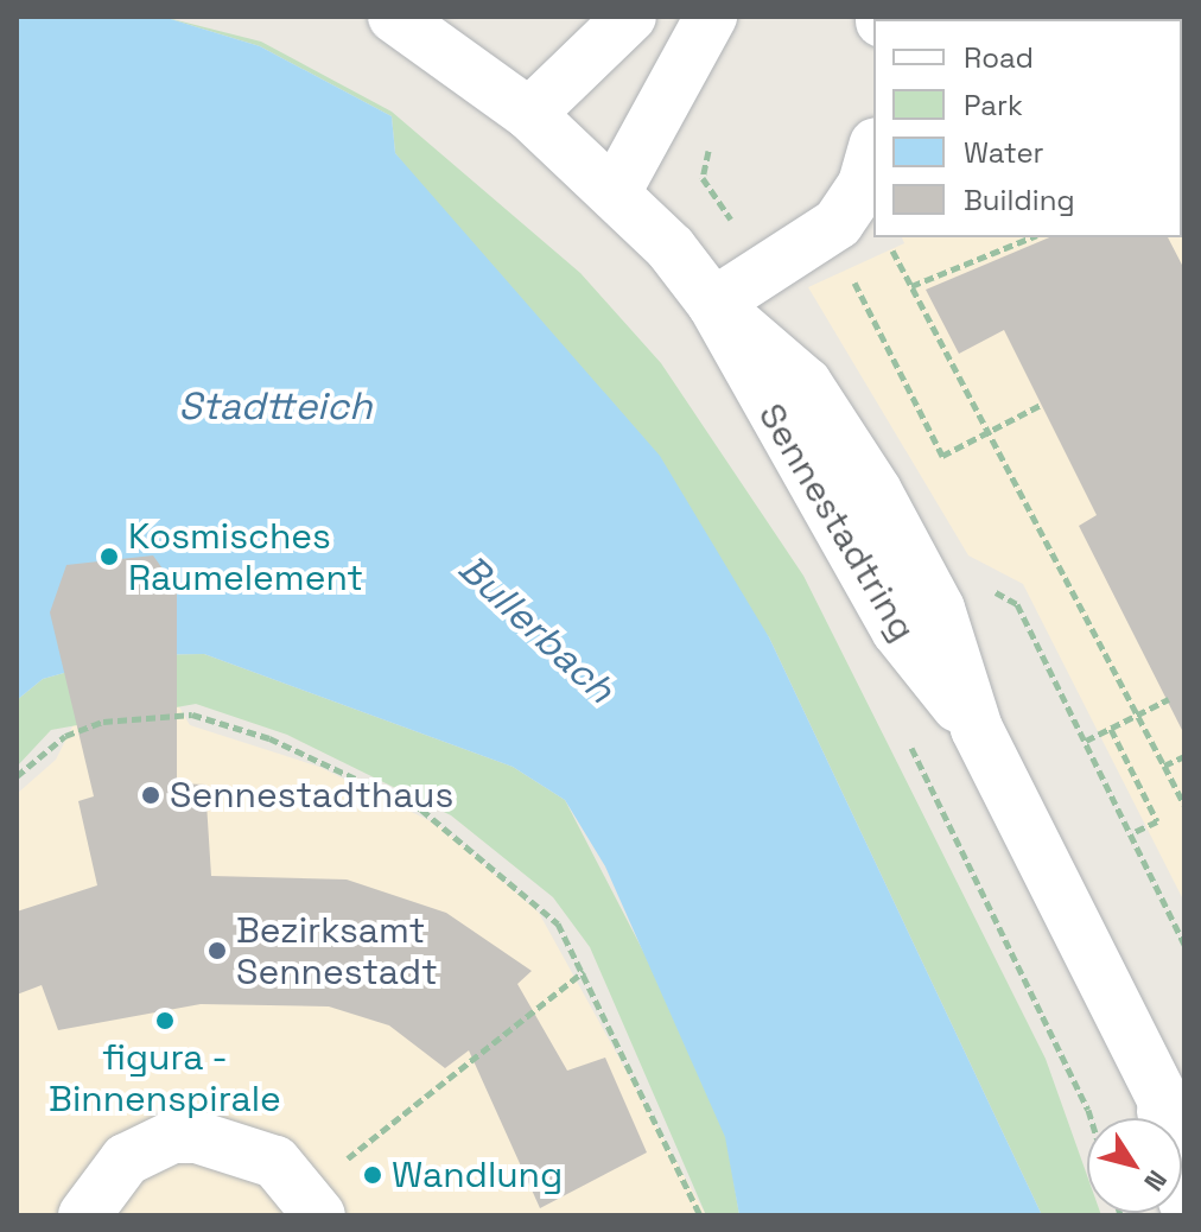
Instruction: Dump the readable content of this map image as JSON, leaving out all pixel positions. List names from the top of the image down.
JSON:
{
  "streets": {
    "street": ["Sennestadtring"]
  },
  "water": ["Stadtteich", "Bullerbach"],
  "places": [
    "Kosmisches Raumelement",
    "Sennestadthaus",
    "Bezirksamt Sennestadt",
    "figura - Binnenspirale",
    "Wandlung"
  ],
  "legend": [
    "Road",
    "Park",
    "Water",
    "Building"
  ],
  "north": "bottom right"
}
